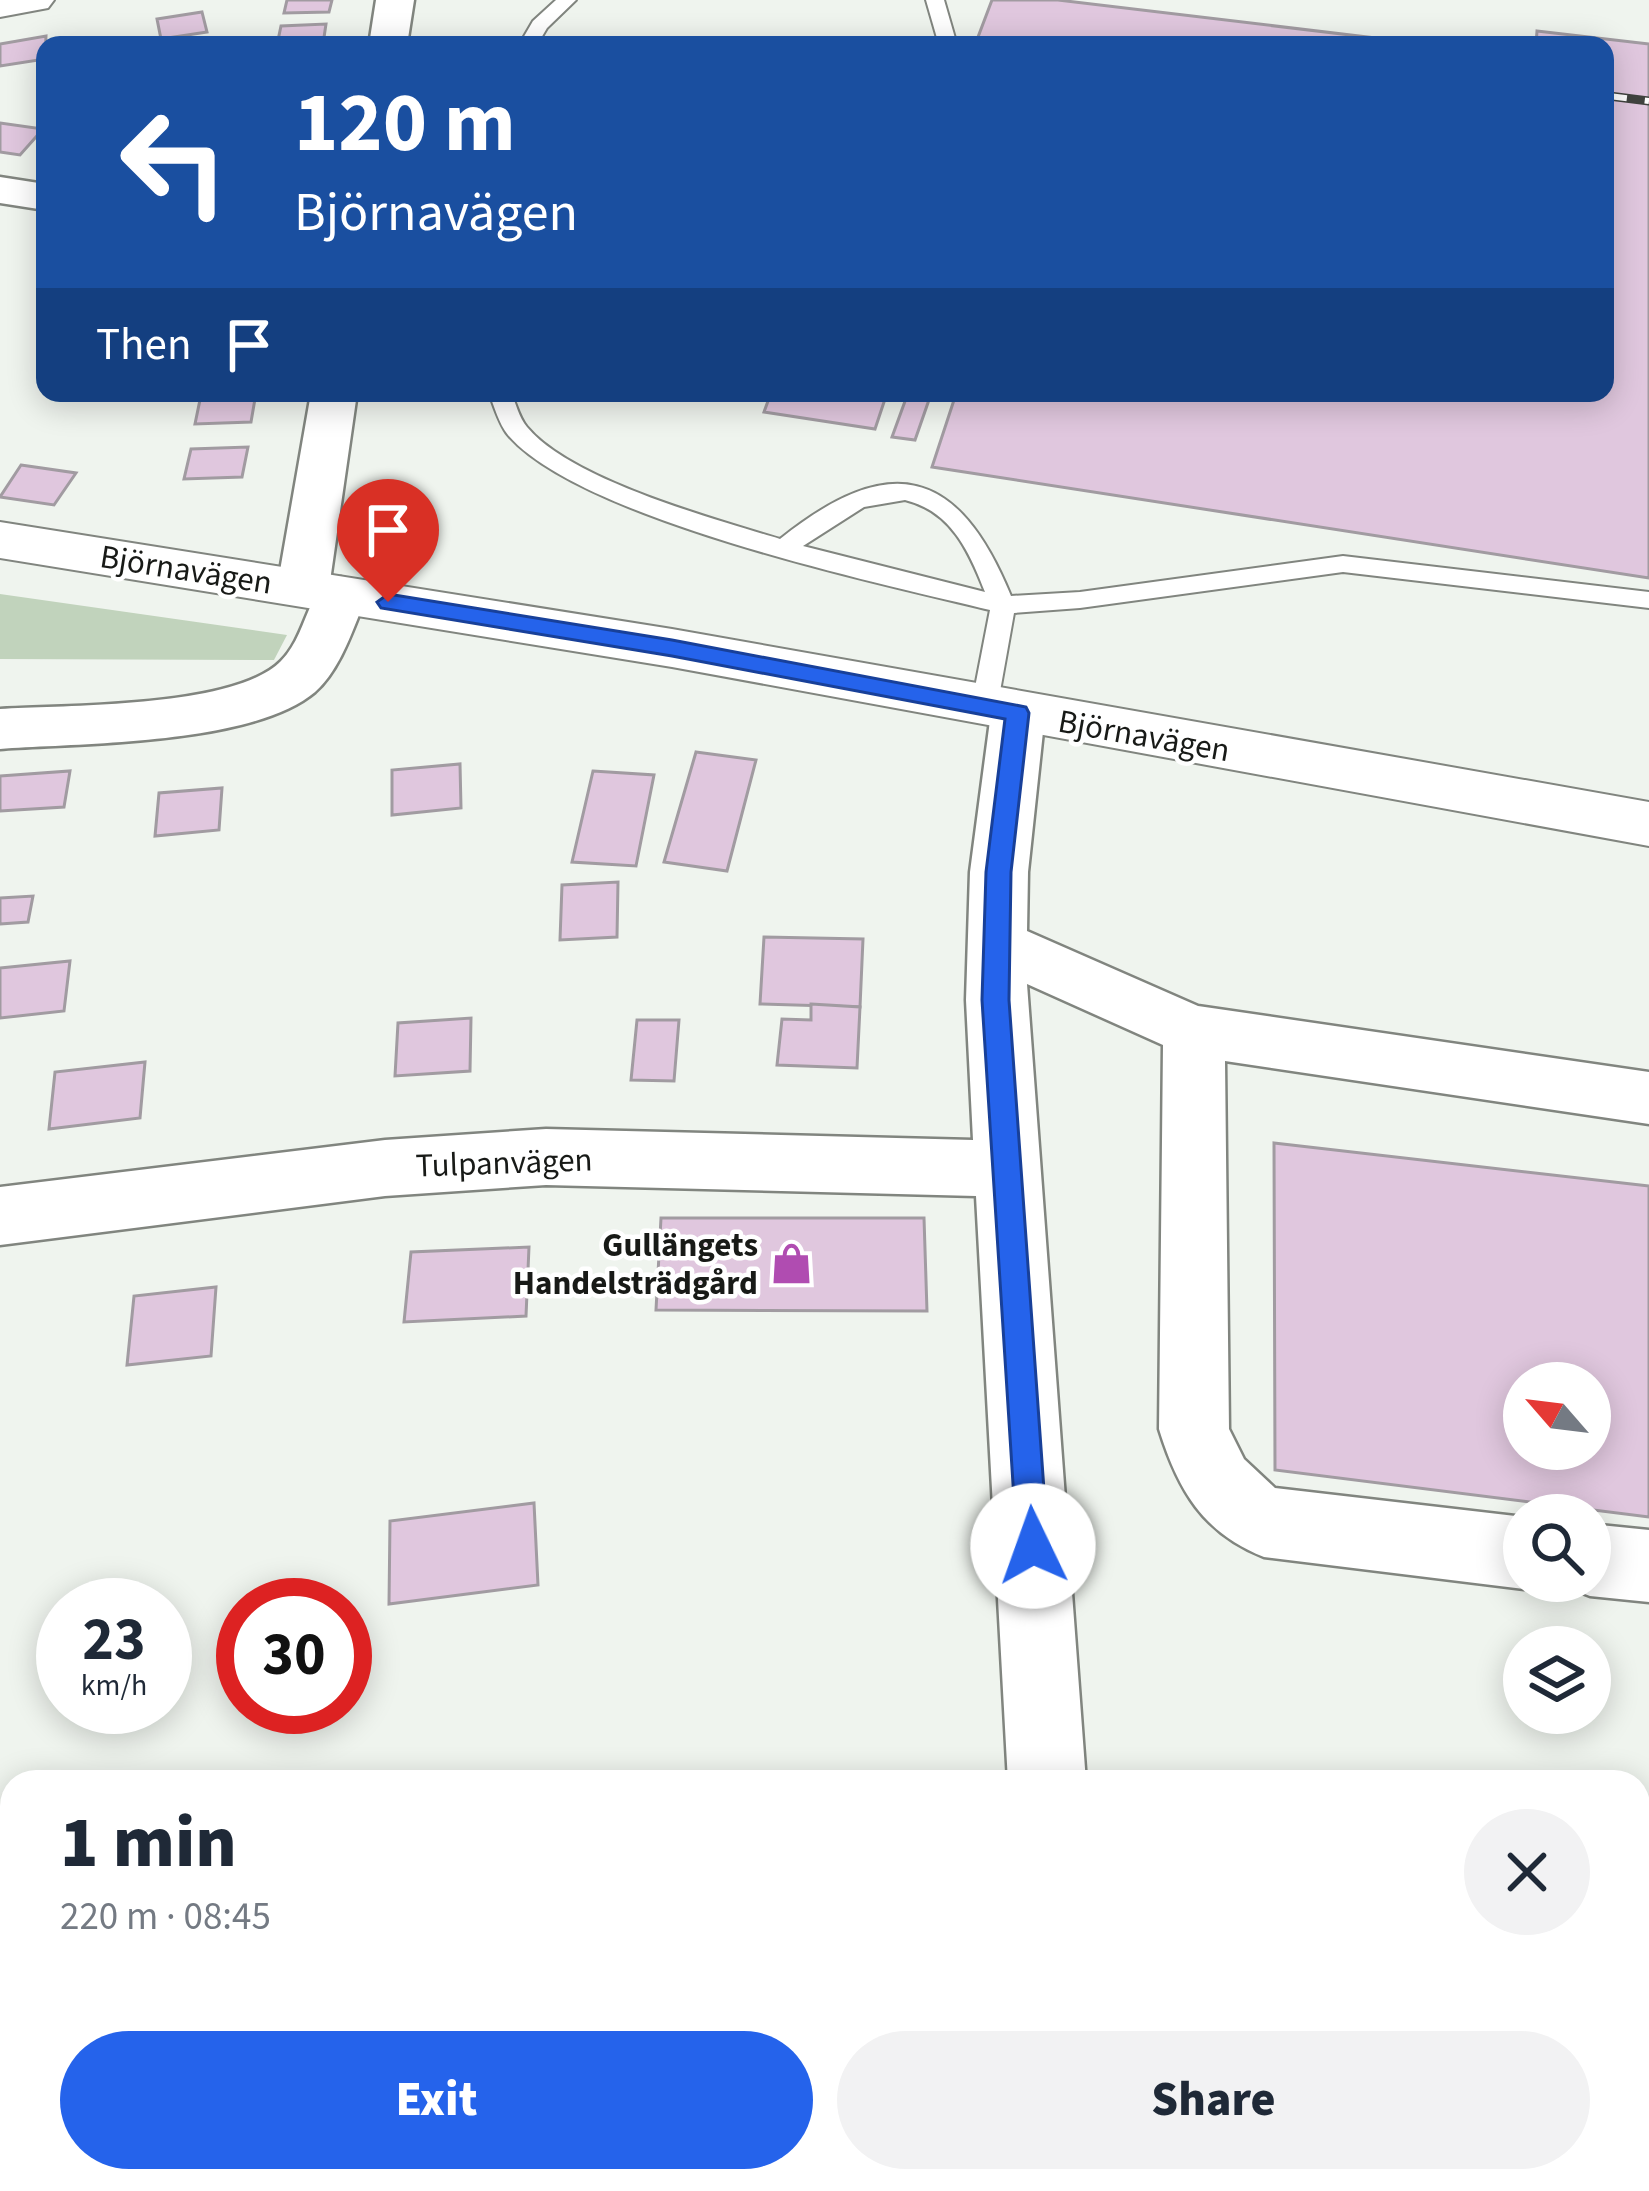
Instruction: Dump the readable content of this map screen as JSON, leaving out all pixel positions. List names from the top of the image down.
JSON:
{
  "streets": {
    "main road": ["Björnavägen"],
    "street": ["Tulpanvägen"]
  },
  "places": {
    "shop": ["Gullängets Handelsträdgård"]
  },
  "north": "top left",
  "page": {
    "turn": ["120 m", "Björnavägen"],
    "then": "Then",
    "speed": "23 km/h",
    "limit": "30",
    "heading": ["1 min", "220 m · 08:45"],
    "buttons": ["Exit", "Share"]
  }
}
